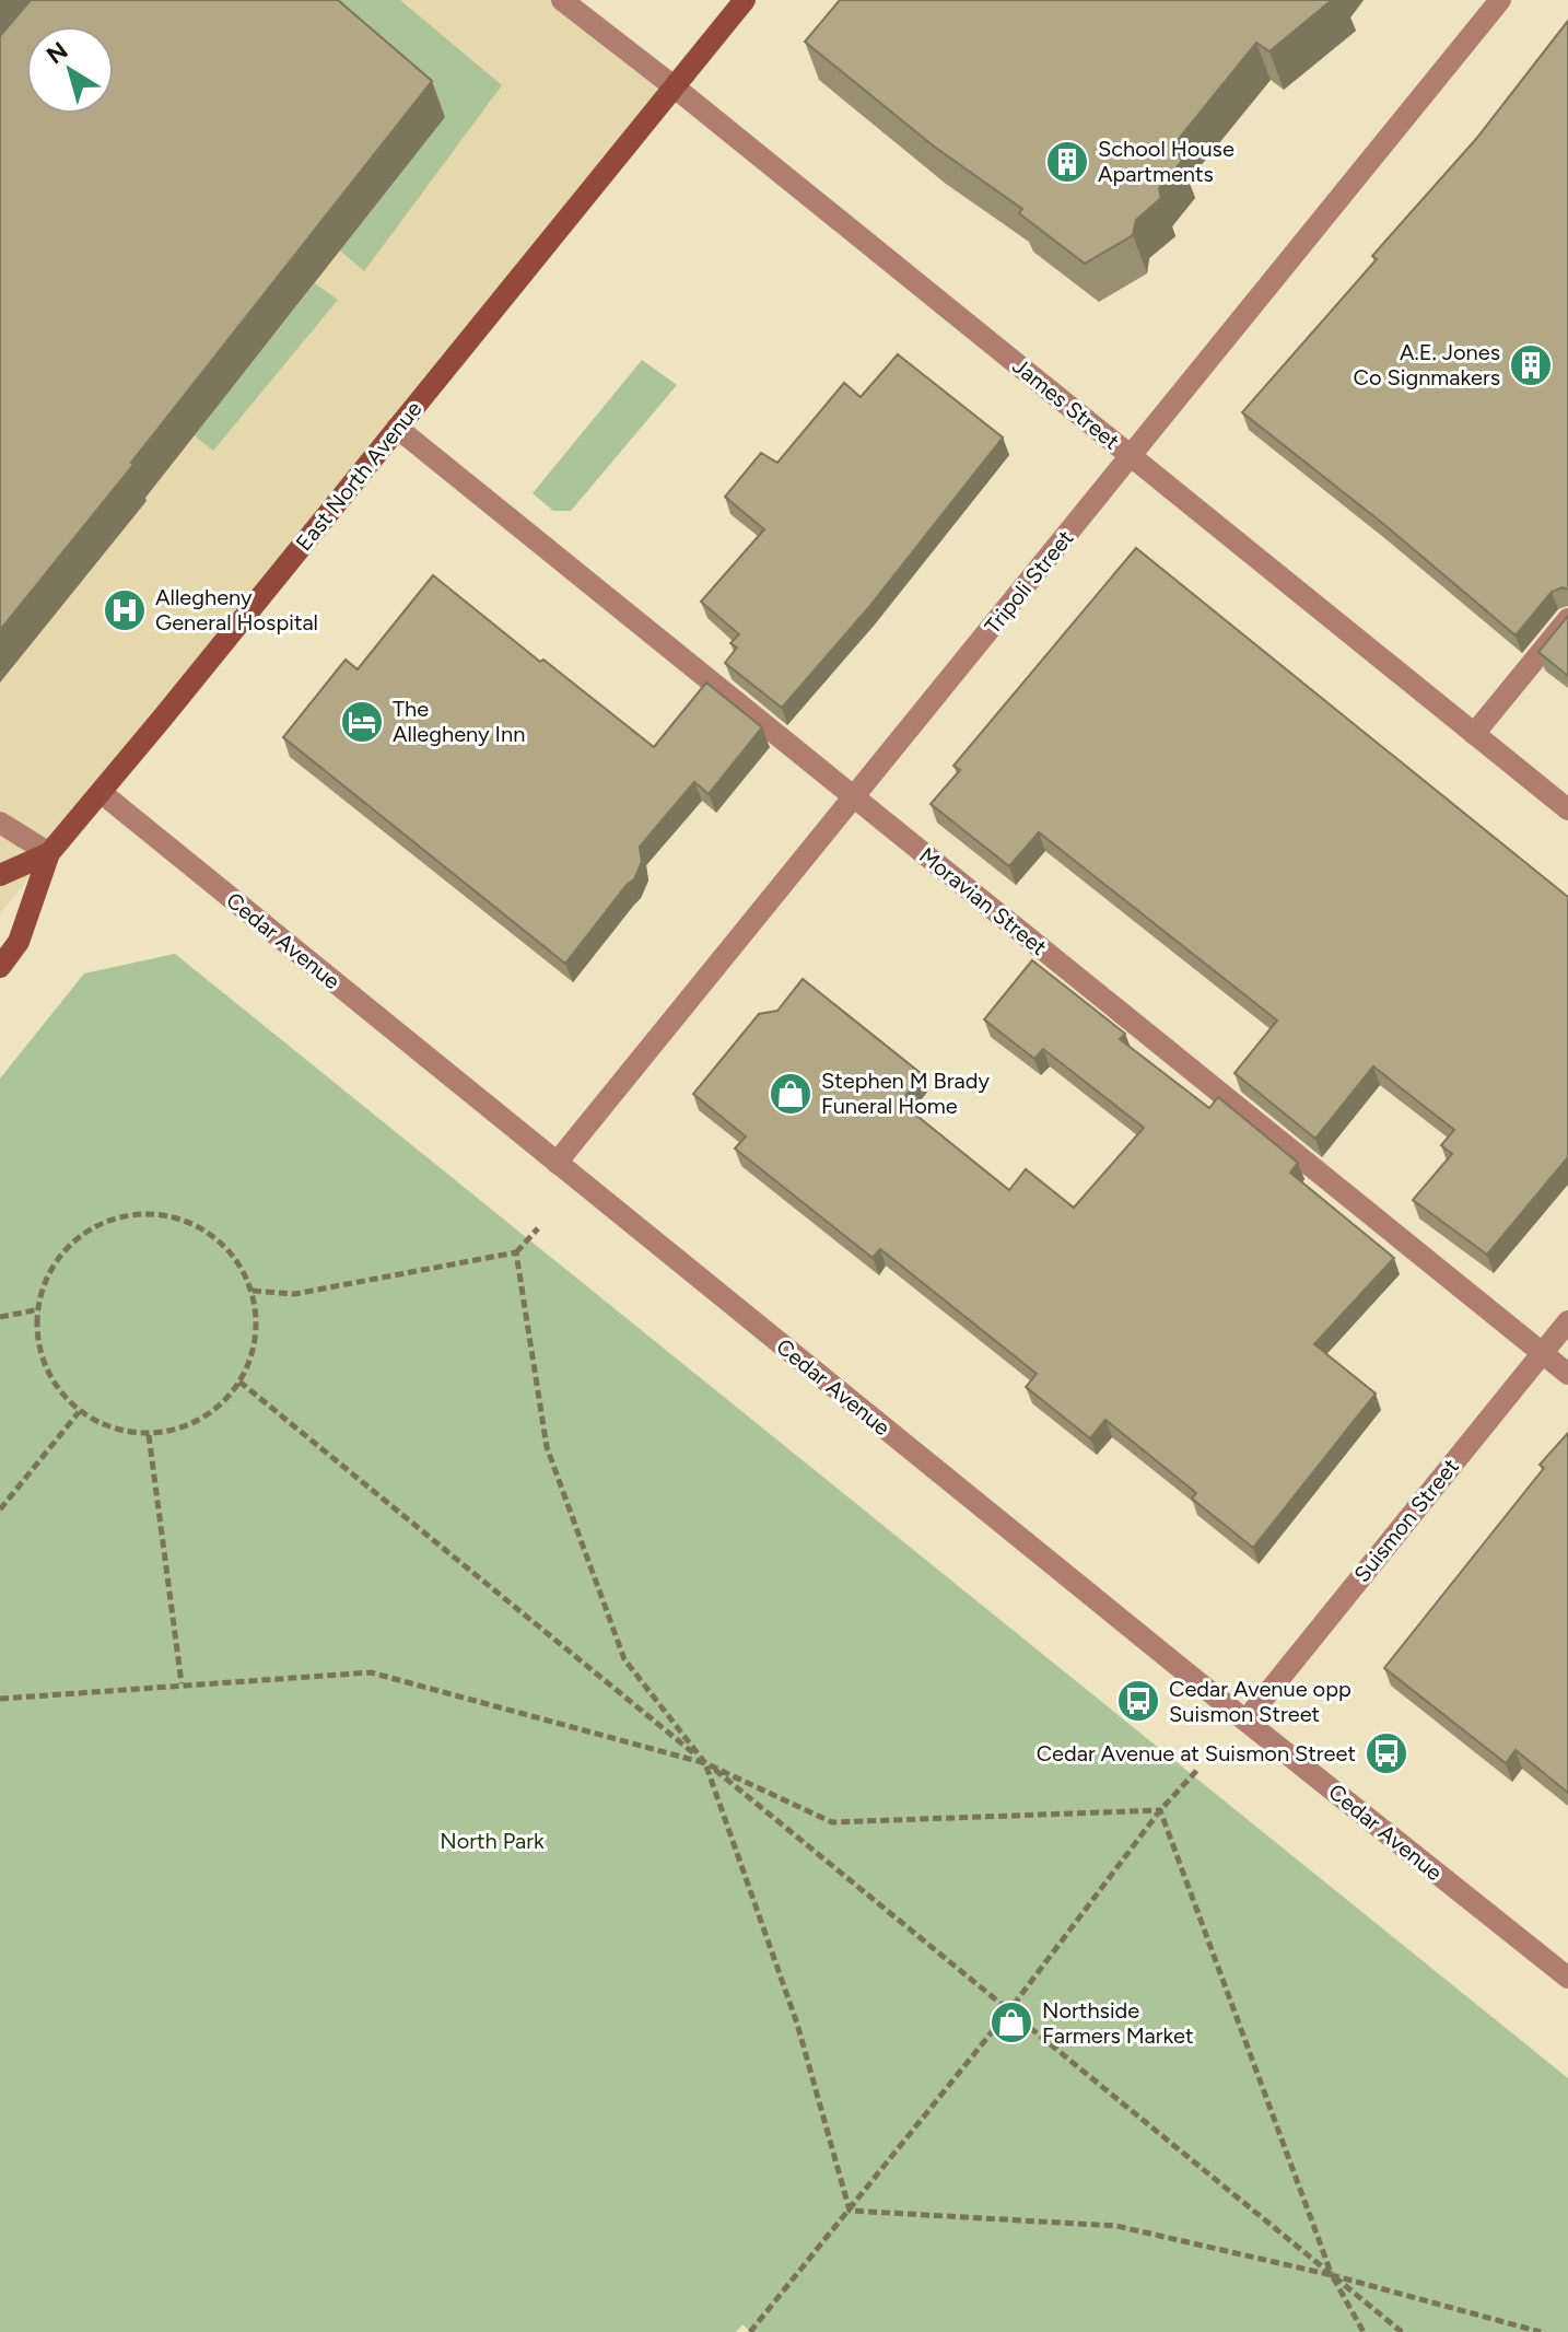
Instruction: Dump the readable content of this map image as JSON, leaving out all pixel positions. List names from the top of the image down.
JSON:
{
  "streets": {
    "main road": ["East North Avenue"],
    "street": [
      "James Street",
      "Tripoli Street",
      "Moravian Street",
      "Cedar Avenue",
      "Suismon Street"
    ]
  },
  "crossings": [
    ["James Street", "East North Avenue"],
    ["James Street", "Tripoli Street"],
    ["East North Avenue", "Moravian Street"],
    ["East North Avenue", "Cedar Avenue"],
    ["Tripoli Street", "Moravian Street"],
    ["Tripoli Street", "Cedar Avenue"],
    ["Moravian Street", "Suismon Street"],
    ["Cedar Avenue", "Suismon Street"]
  ],
  "parks": ["North Park"],
  "places": {
    "building": ["School House Apartments", "A.E. Jones Co Signmakers"],
    "hospital": ["Allegheny General Hospital"],
    "hotel": ["The Allegheny Inn"],
    "shop": ["Stephen M Brady Funeral Home", "Northside Farmers Market"],
    "bus stop": ["Cedar Avenue opp Suismon Street", "Cedar Avenue at Suismon Street"]
  },
  "north": "top left"
}
